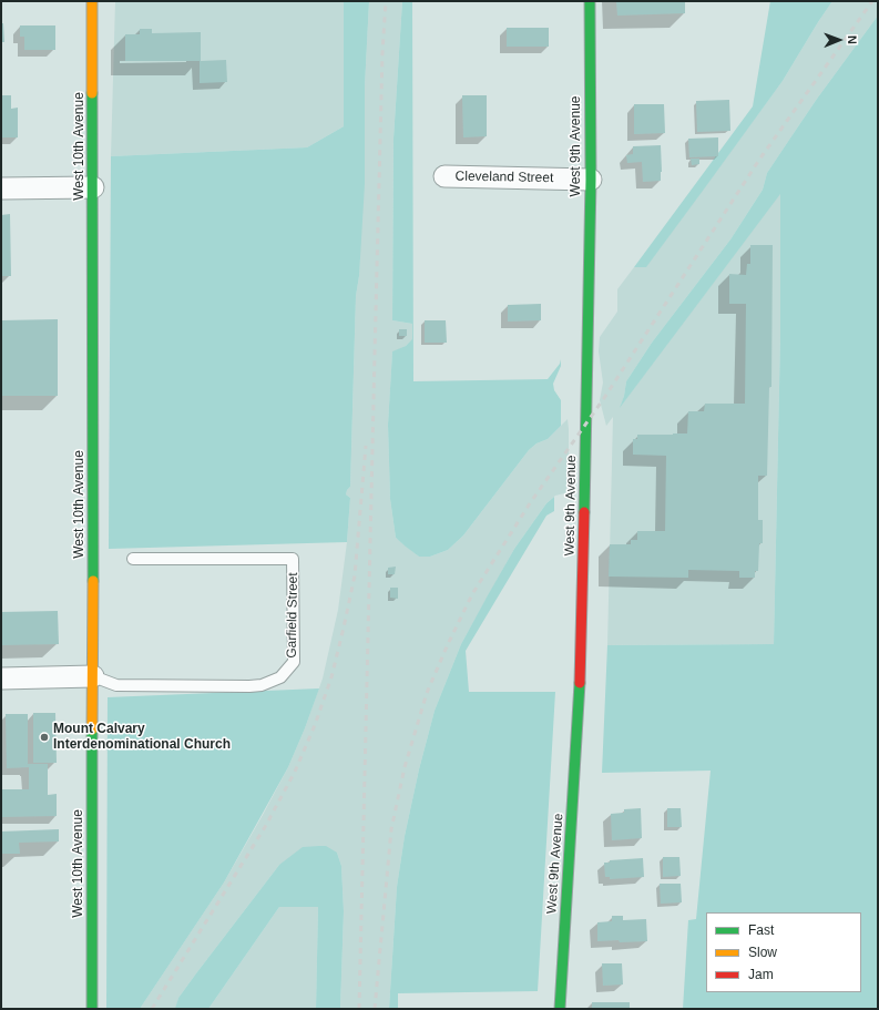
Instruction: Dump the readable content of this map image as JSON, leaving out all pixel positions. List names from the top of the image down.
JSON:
{
  "streets": {
    "street": [
      "West 10th Avenue",
      "West 9th Avenue",
      "Cleveland Street",
      "Garfield Street"
    ]
  },
  "crossings": [
    ["West 10th Avenue", "Garfield Street"],
    ["West 9th Avenue", "Cleveland Street"]
  ],
  "places": ["Mount Calvary Interdenominational Church"],
  "legend": ["Fast", "Slow", "Jam"],
  "north": "right"
}
